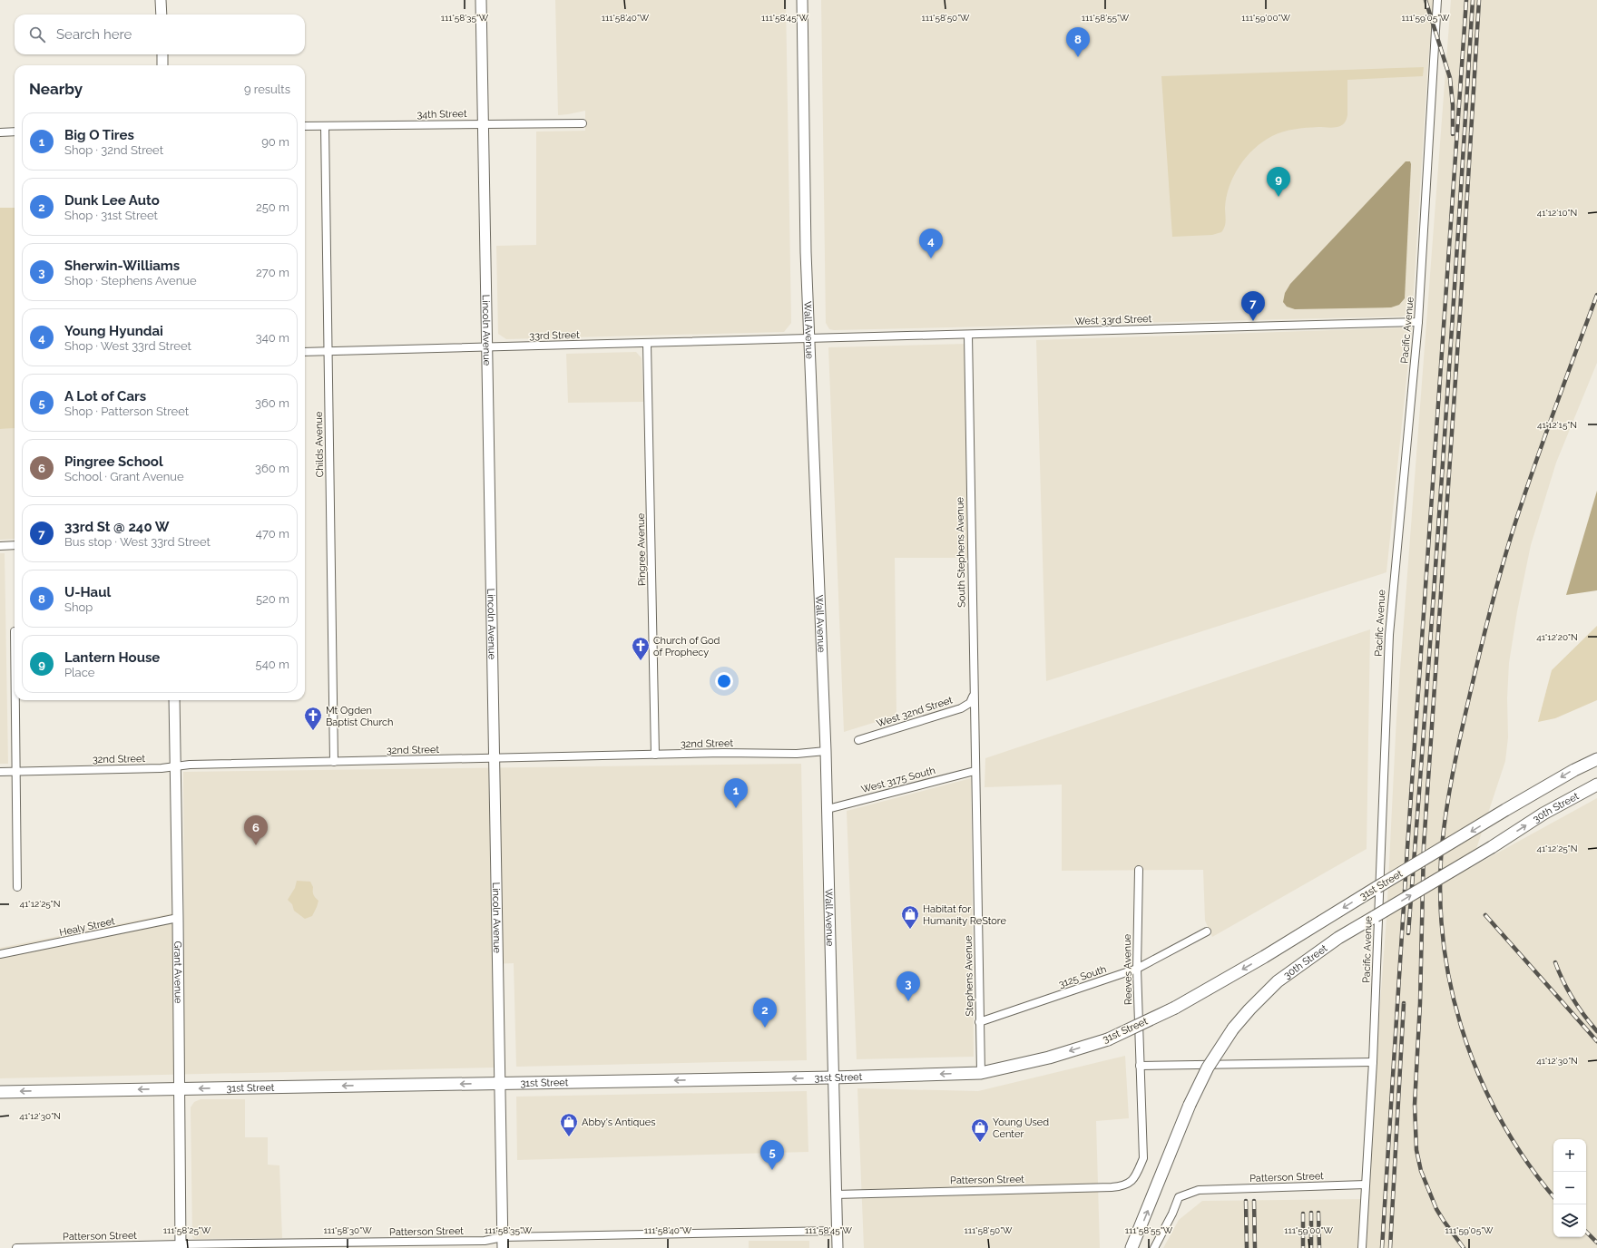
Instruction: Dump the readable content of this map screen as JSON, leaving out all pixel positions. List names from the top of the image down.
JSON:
{
  "streets": {
    "main road": ["30th Street", "31st Street"],
    "street": [
      "34th Street",
      "West 33rd Street",
      "Lincoln Avenue",
      "Wall Avenue",
      "Pacific Avenue",
      "33rd Street",
      "Childs Avenue",
      "Pingree Avenue",
      "South Stephens Avenue",
      "West 32nd Street",
      "32nd Street",
      "West 3175 South",
      "Healy Street",
      "Reeves Avenue",
      "Grant Avenue",
      "Stephens Avenue",
      "3125 South",
      "Patterson Street"
    ]
  },
  "crossings": [
    ["34th Street", "Lincoln Avenue"],
    ["34th Street", "Childs Avenue"],
    ["West 33rd Street", "Wall Avenue"],
    ["West 33rd Street", "Pacific Avenue"],
    ["West 33rd Street", "33rd Street"],
    ["West 33rd Street", "South Stephens Avenue"],
    ["Lincoln Avenue", "33rd Street"],
    ["Lincoln Avenue", "32nd Street"],
    ["Lincoln Avenue", "31st Street"],
    ["Lincoln Avenue", "Patterson Street"],
    ["Wall Avenue", "33rd Street"],
    ["Wall Avenue", "32nd Street"],
    ["Wall Avenue", "West 3175 South"],
    ["Wall Avenue", "31st Street"],
    ["Wall Avenue", "Patterson Street"],
    ["Pacific Avenue", "Patterson Street"],
    ["33rd Street", "Childs Avenue"],
    ["33rd Street", "Pingree Avenue"],
    ["Childs Avenue", "32nd Street"],
    ["Pingree Avenue", "32nd Street"],
    ["South Stephens Avenue", "West 32nd Street"],
    ["South Stephens Avenue", "West 3175 South"],
    ["South Stephens Avenue", "Stephens Avenue"],
    ["32nd Street", "Grant Avenue"],
    ["West 3175 South", "Stephens Avenue"],
    ["31st Street", "Grant Avenue"],
    ["31st Street", "Stephens Avenue"],
    ["Healy Street", "Grant Avenue"],
    ["Reeves Avenue", "3125 South"],
    ["Reeves Avenue", "Patterson Street"],
    ["Grant Avenue", "Patterson Street"],
    ["Stephens Avenue", "3125 South"]
  ],
  "one_way": ["30th Street", "31st Street"],
  "places": {
    "church": ["Church of God of Prophecy", "Mt Ogden Baptist Church"],
    "shop": ["Habitat for Humanity ReStore", "Abby's Antiques", "Young Used Center"]
  },
  "page": {
    "search": "Search here",
    "pins": [
      "8",
      "9",
      "4",
      "7",
      "1",
      "6",
      "3",
      "2",
      "5"
    ],
    "heading": ["Nearby", "9 results"],
    "list": [
      {
        "mark": "1",
        "name": "Big O Tires",
        "note": "Shop · 32nd Street",
        "value": "90 m"
      },
      {
        "mark": "2",
        "name": "Dunk Lee Auto",
        "note": "Shop · 31st Street",
        "value": "250 m"
      },
      {
        "mark": "3",
        "name": "Sherwin-Williams",
        "note": "Shop · Stephens Avenue",
        "value": "270 m"
      },
      {
        "mark": "4",
        "name": "Young Hyundai",
        "note": "Shop · West 33rd Street",
        "value": "340 m"
      },
      {
        "mark": "5",
        "name": "A Lot of Cars",
        "note": "Shop · Patterson Street",
        "value": "360 m"
      },
      {
        "mark": "6",
        "name": "Pingree School",
        "note": "School · Grant Avenue",
        "value": "360 m"
      },
      {
        "mark": "7",
        "name": "33rd St @ 240 W",
        "note": "Bus stop · West 33rd Street",
        "value": "470 m"
      },
      {
        "mark": "8",
        "name": "U-Haul",
        "note": "Shop",
        "value": "520 m"
      },
      {
        "mark": "9",
        "name": "Lantern House",
        "note": "Place",
        "value": "540 m"
      }
    ],
    "map_buttons": ["+", "−"]
  },
  "coordinates": [
    "111°58'35\"W",
    "111°58'40\"W",
    "111°58'45\"W",
    "111°58'50\"W",
    "111°58'55\"W",
    "111°59'00\"W",
    "111°59'05\"W",
    "41°12'10\"N",
    "41°12'15\"N",
    "41°12'20\"N",
    "41°12'25\"N",
    "41°12'30\"N",
    "111°58'25\"W",
    "111°58'30\"W"
  ]
}
